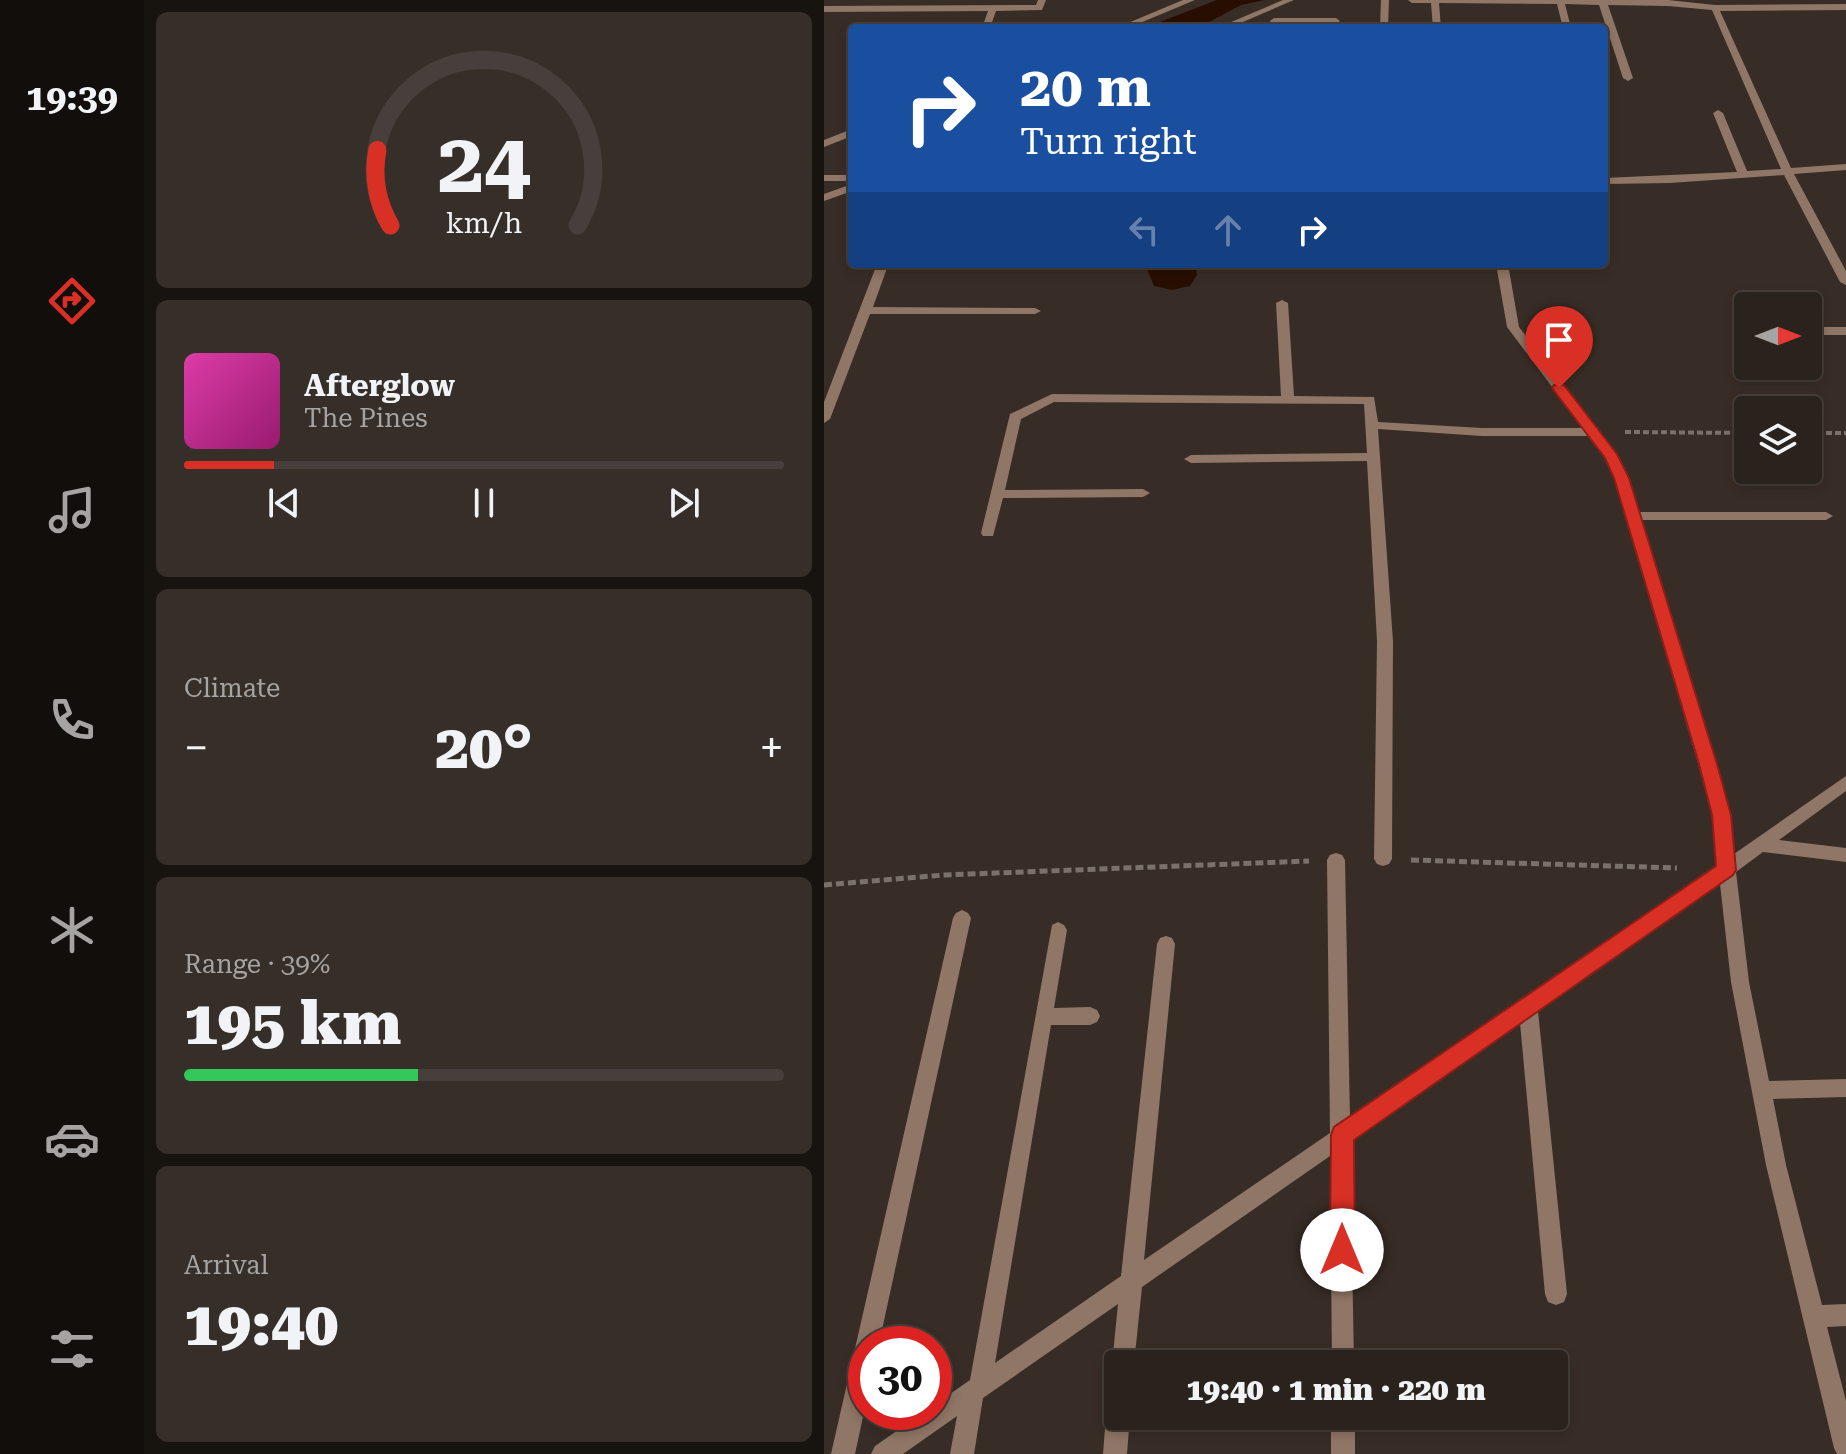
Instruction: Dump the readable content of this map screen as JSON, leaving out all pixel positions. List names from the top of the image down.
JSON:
{
  "north": "right",
  "page": {
    "tabs": "19:39",
    "turn": ["20 m", "Turn right"],
    "song": ["Afterglow", "The Pines"],
    "tile": [
      "Climate",
      ["Range · 39%", "195 km"],
      ["Arrival", "19:40"]
    ],
    "heat": ["−", "20°", "+"],
    "limit": "30",
    "trip": "19:40 · 1 min · 220 m",
    "gauge": ["24", "km/h"]
  }
}
